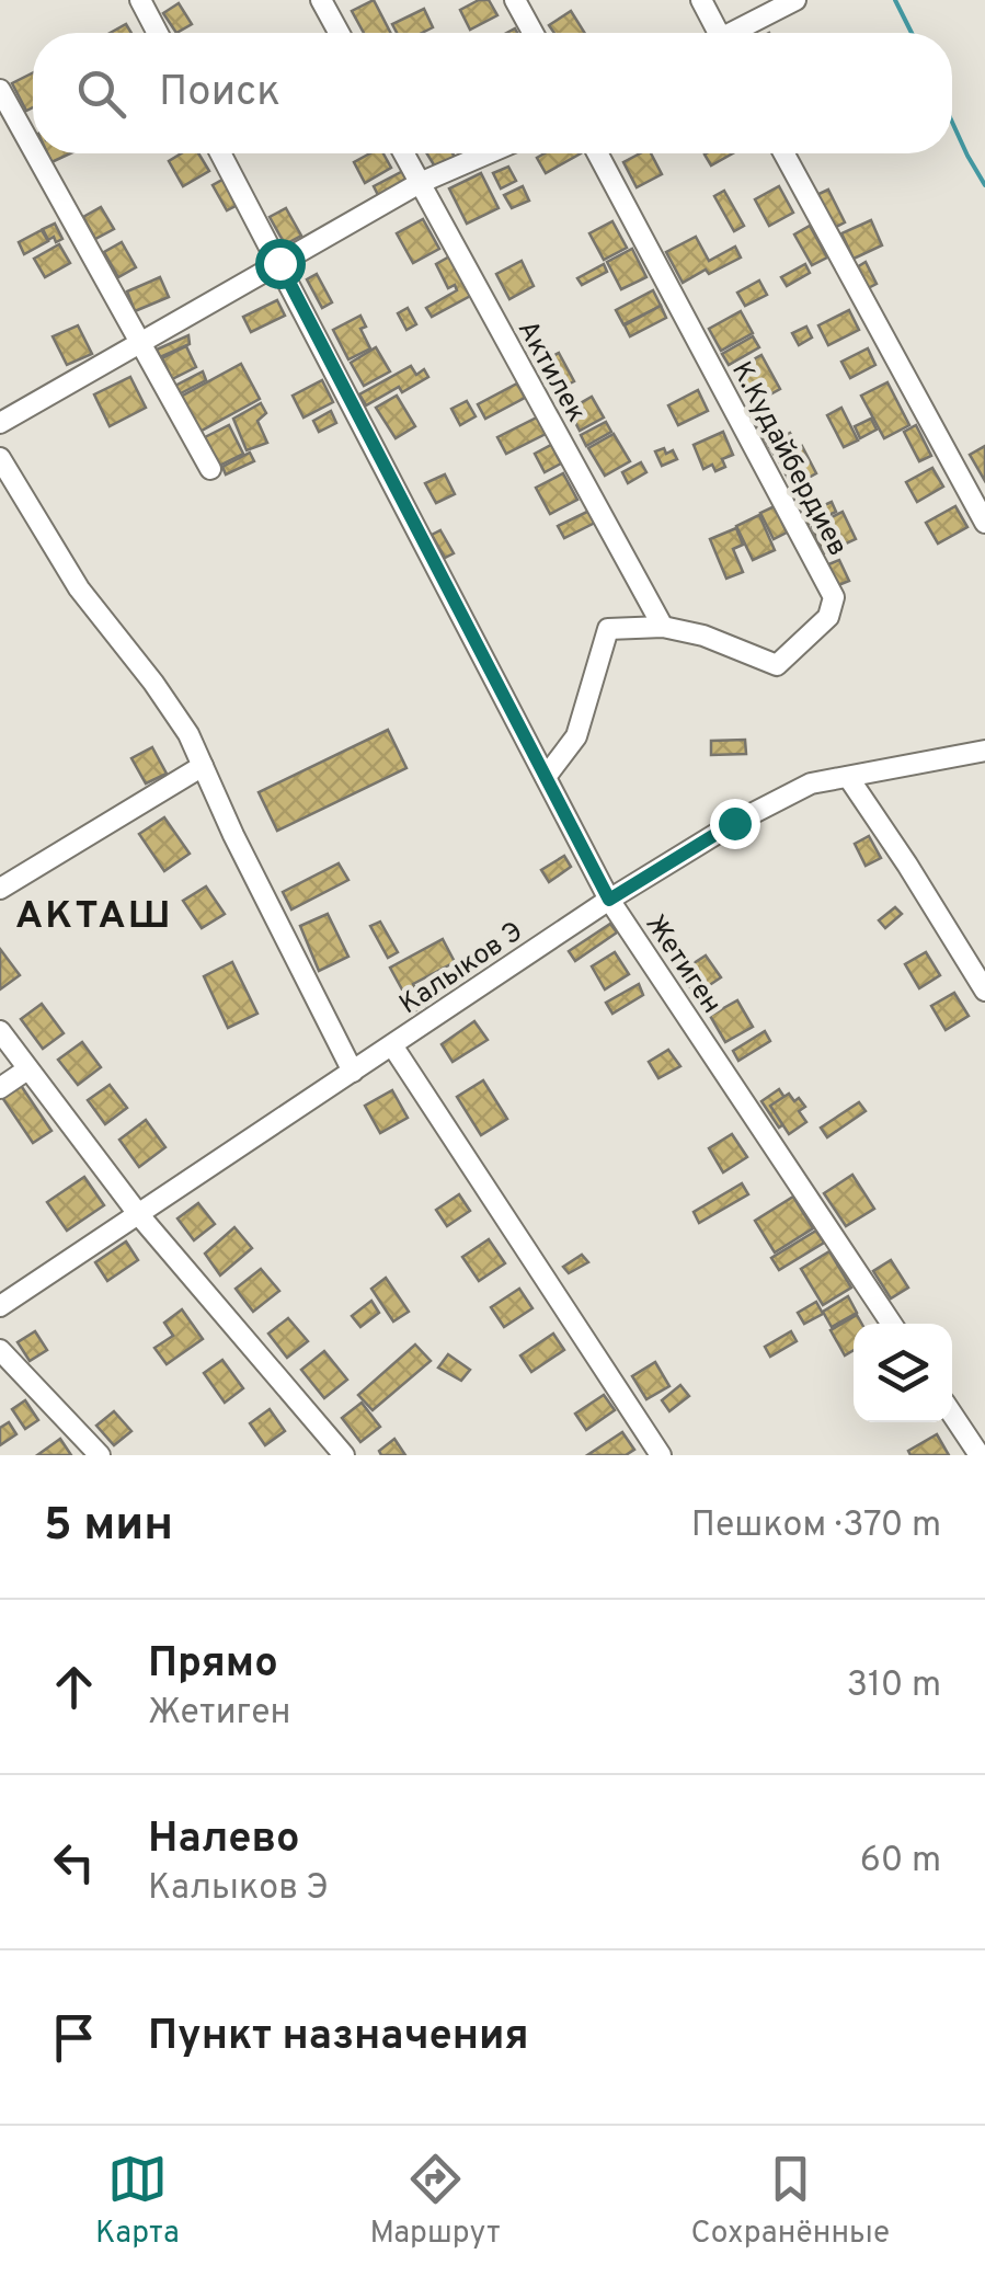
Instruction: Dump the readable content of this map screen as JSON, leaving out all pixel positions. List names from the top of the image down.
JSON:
{
  "streets": {
    "street": [
      "Актилек",
      "К.Кудайбердиев",
      "Жетиген",
      "Калыков Э"
    ]
  },
  "crossings": [
    ["Актилек", "К.Кудайбердиев"],
    ["К.Кудайбердиев", "Жетиген"],
    ["Жетиген", "Калыков Э"]
  ],
  "districts": ["АКТАШ"],
  "page": {
    "search": "Поиск",
    "heading": ["5 мин", "Пешком · 370 m"],
    "list": [
      ["Прямо", "Жетиген", "310 m"],
      ["Налево", "Калыков Э", "60 m"],
      "Пункт назначения"
    ],
    "nav": ["Карта", "Маршрут", "Сохранённые"]
  }
}
